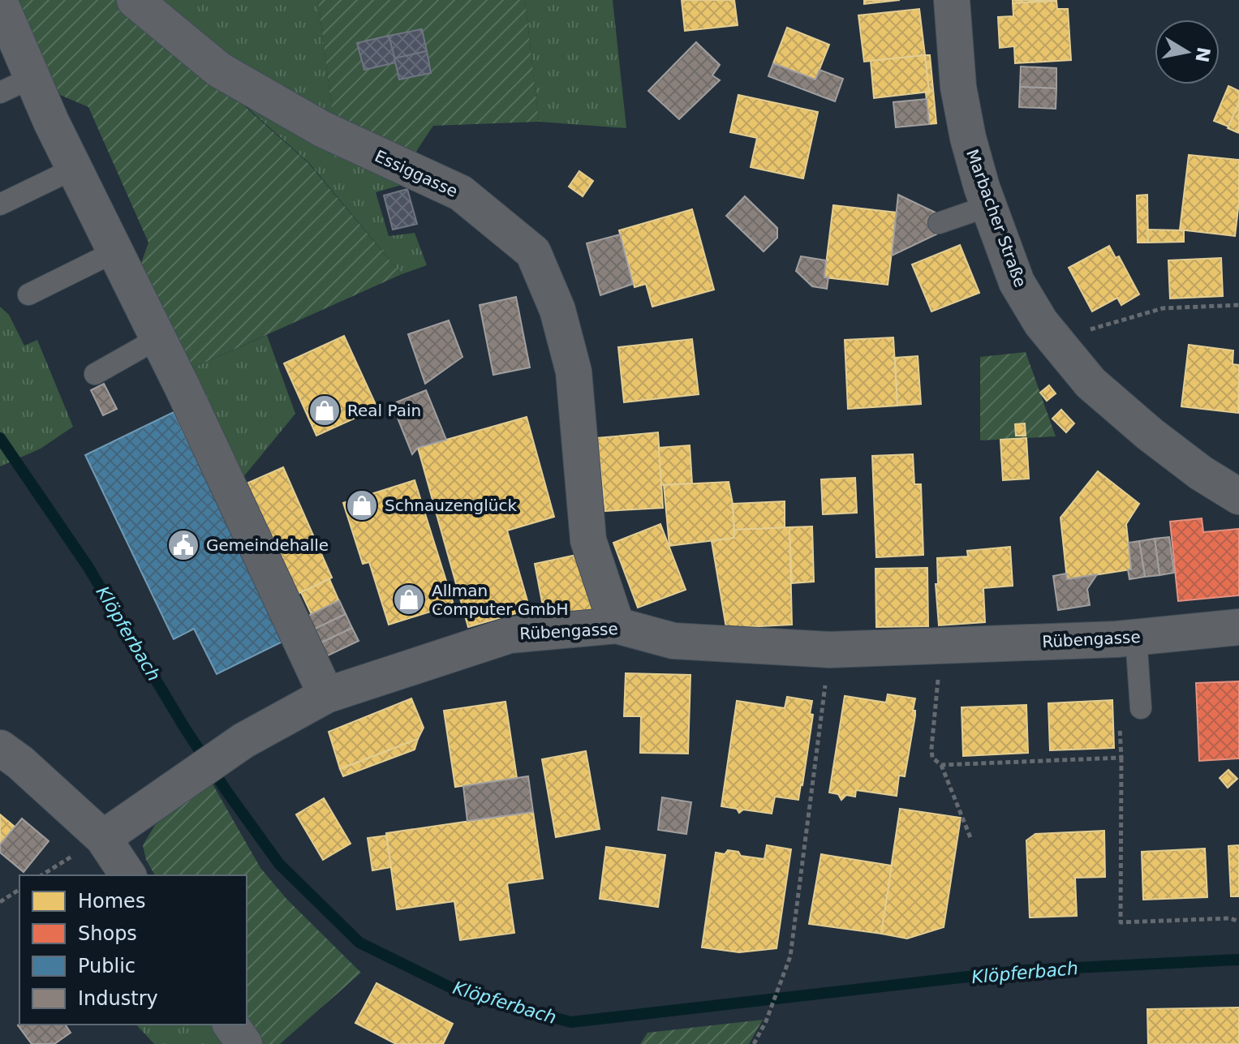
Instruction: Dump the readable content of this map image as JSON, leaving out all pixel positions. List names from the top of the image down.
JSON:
{
  "streets": {
    "street": ["Essiggasse", "Marbacher Straße", "Rübengasse"]
  },
  "crossings": [
    ["Essiggasse", "Rübengasse"]
  ],
  "water": ["Klöpferbach"],
  "places": {
    "shop": ["Real Pain", "Schnauzenglück", "Allman Computer GmbH"],
    "public building": ["Gemeindehalle"]
  },
  "legend": [
    "Homes",
    "Shops",
    "Public",
    "Industry"
  ],
  "north": "right"
}
